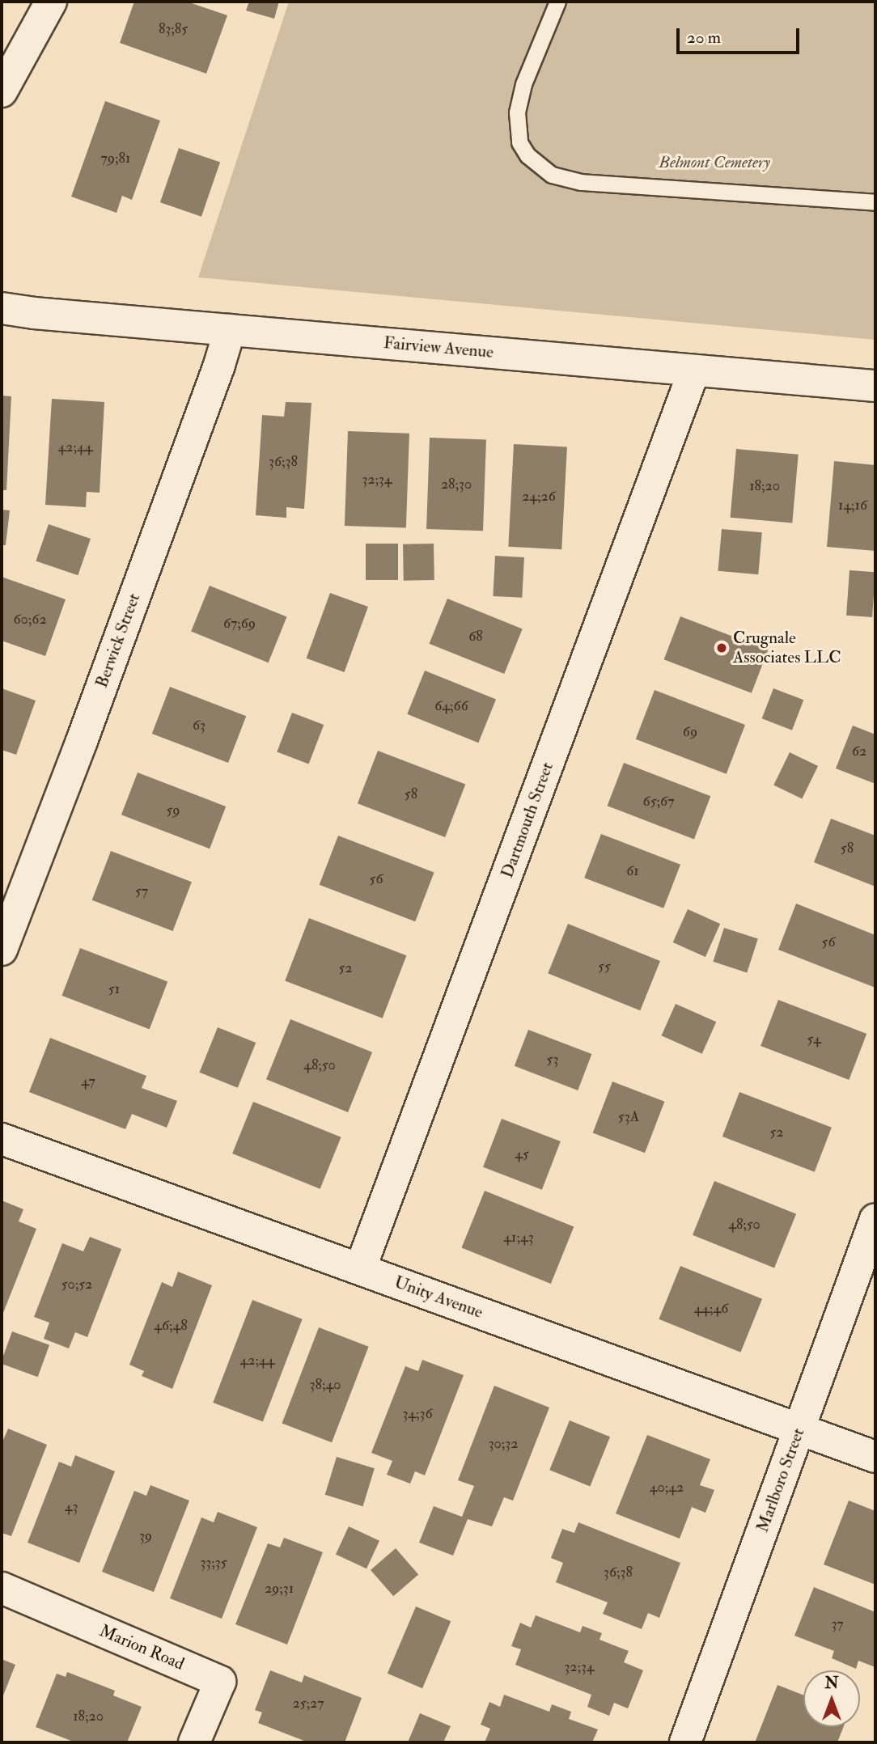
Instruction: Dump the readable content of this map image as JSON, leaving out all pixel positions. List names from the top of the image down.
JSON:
{
  "streets": {
    "street": [
      "Fairview Avenue",
      "Berwick Street",
      "Dartmouth Street",
      "Unity Avenue",
      "Marlboro Street",
      "Marion Road"
    ]
  },
  "crossings": [
    ["Fairview Avenue", "Berwick Street"],
    ["Fairview Avenue", "Dartmouth Street"],
    ["Dartmouth Street", "Unity Avenue"],
    ["Unity Avenue", "Marlboro Street"]
  ],
  "parks": ["Belmont Cemetery"],
  "places": ["Crugnale Associates LLC"],
  "house_numbers": [
    "83;85",
    "79;81",
    "42;44",
    "36;38",
    "32;34",
    "28;30",
    "18;20",
    "24;26",
    "14;16",
    "60;62",
    "67;69",
    "68",
    "64;66",
    "63",
    "69",
    "62",
    "58",
    "65;67",
    "59",
    "58",
    "61",
    "56",
    "57",
    "56",
    "55",
    "52",
    "51",
    "54",
    "53",
    "48;50",
    "47",
    "53A",
    "52",
    "45",
    "48;50",
    "41;43",
    "50;52",
    "44;46",
    "46;48",
    "42;44",
    "38;40",
    "34;36",
    "30;32",
    "40;42",
    "43",
    "39",
    "33;35",
    "36;38",
    "29;31",
    "37",
    "32;34",
    "25;27",
    "18;20"
  ],
  "scale_bar": "20 m",
  "north": "top"
}
